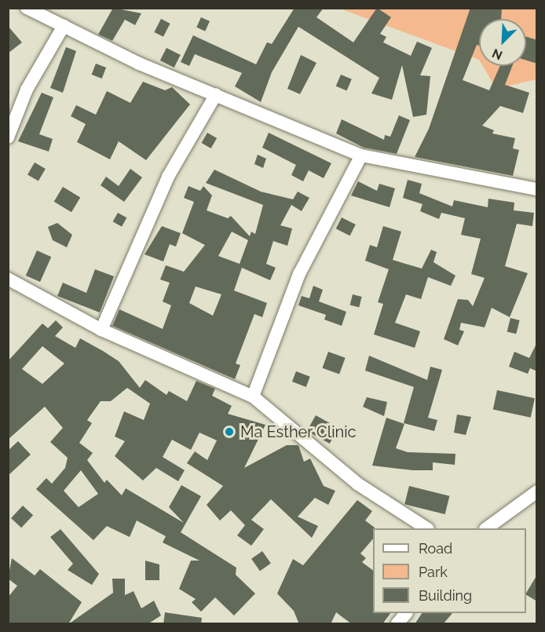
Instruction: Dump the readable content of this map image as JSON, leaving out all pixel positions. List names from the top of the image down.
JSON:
{
  "places": ["Ma Esther Clinic"],
  "legend": ["Road", "Park", "Building"],
  "north": "bottom left"
}
